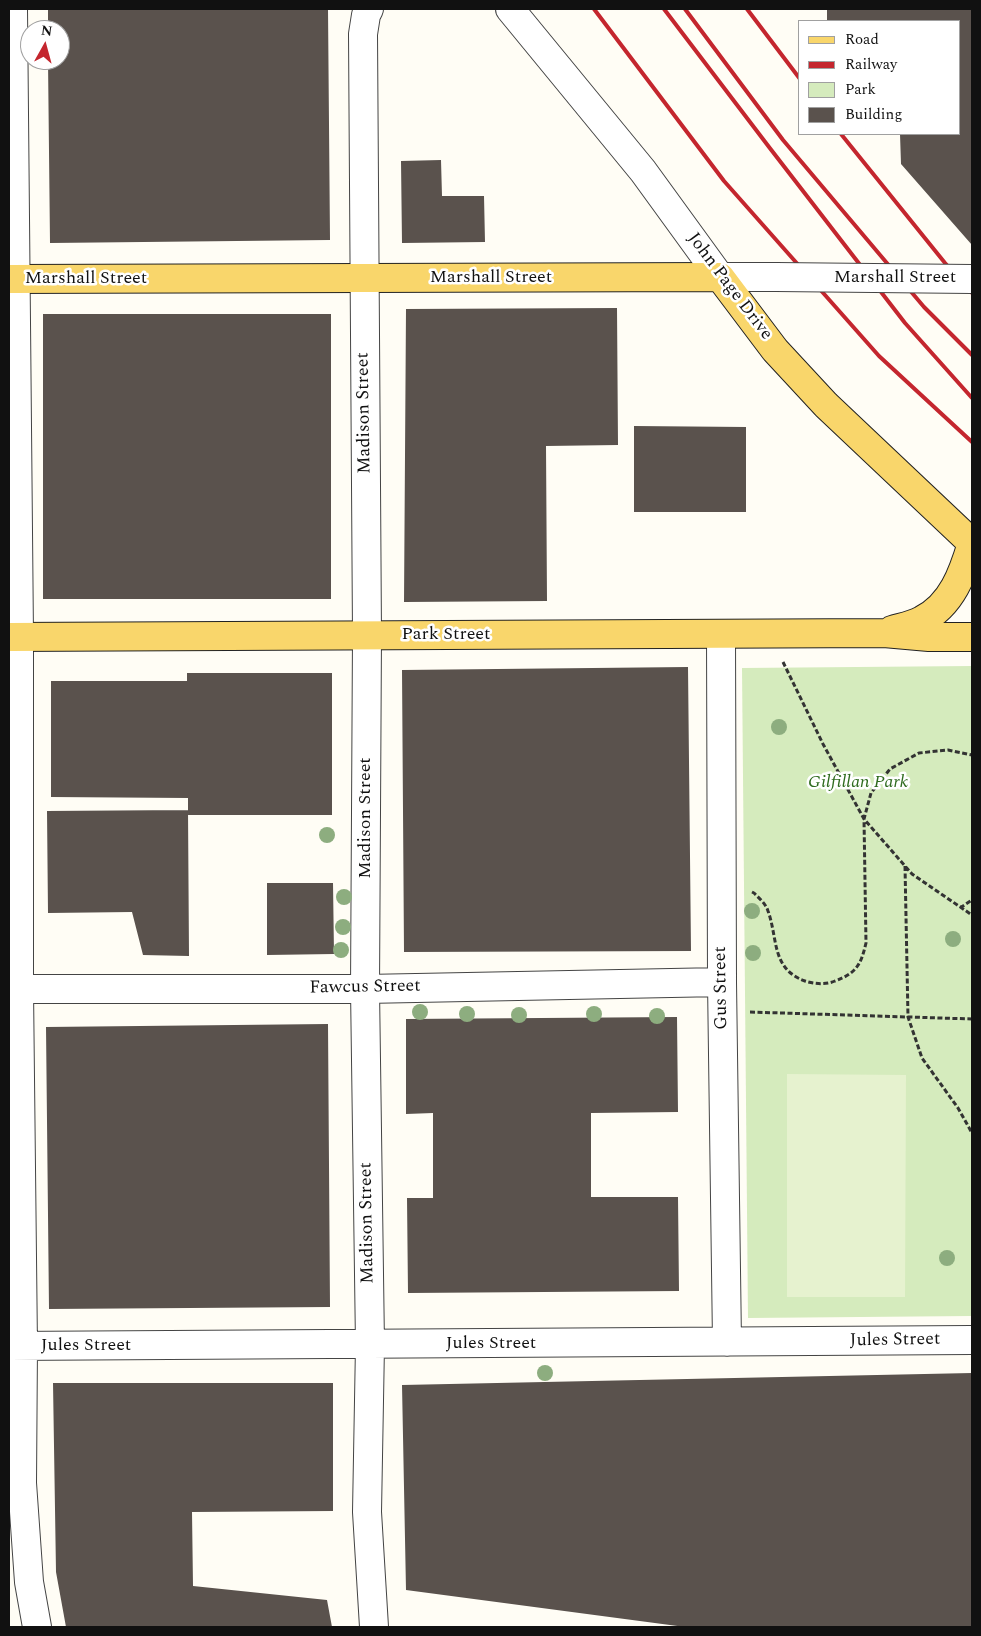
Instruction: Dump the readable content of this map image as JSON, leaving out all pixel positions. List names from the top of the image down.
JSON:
{
  "streets": {
    "main road": ["Marshall Street", "John Page Drive", "Park Street"],
    "street": [
      "Madison Street",
      "Fawcus Street",
      "Gus Street",
      "Jules Street"
    ]
  },
  "crossings": [
    ["Marshall Street", "John Page Drive"],
    ["Marshall Street", "Madison Street"],
    ["John Page Drive", "Park Street"],
    ["Madison Street", "Park Street"],
    ["Madison Street", "Fawcus Street"],
    ["Madison Street", "Jules Street"],
    ["Park Street", "Gus Street"],
    ["Fawcus Street", "Gus Street"],
    ["Gus Street", "Jules Street"]
  ],
  "parks": ["Gilfillan Park"],
  "legend": [
    "Road",
    "Railway",
    "Park",
    "Building"
  ],
  "north": "top"
}
